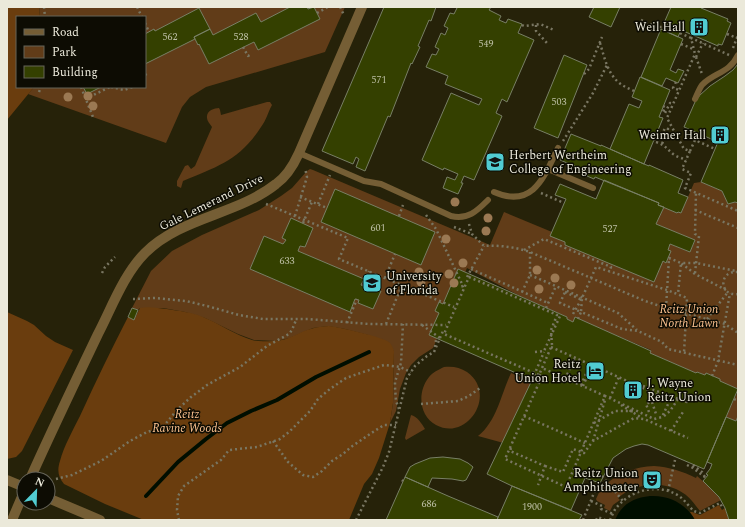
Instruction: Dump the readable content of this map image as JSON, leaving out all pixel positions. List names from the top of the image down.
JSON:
{
  "streets": {
    "street": ["Gale Lemerand Drive"]
  },
  "parks": ["Reitz Union North Lawn", "Reitz Ravine Woods"],
  "places": {
    "building": ["Weil Hall", "Weimer Hall", "J. Wayne Reitz Union"],
    "school or university": ["Herbert Wertheim College of Engineering", "University of Florida"],
    "hotel": ["Reitz Union Hotel"],
    "theatre": ["Reitz Union Amphitheater"]
  },
  "house_numbers": [
    "562",
    "528",
    "549",
    "571",
    "503",
    "601",
    "527",
    "633",
    "686",
    "1900"
  ],
  "legend": ["Road", "Park", "Building"],
  "north": "top right"
}
